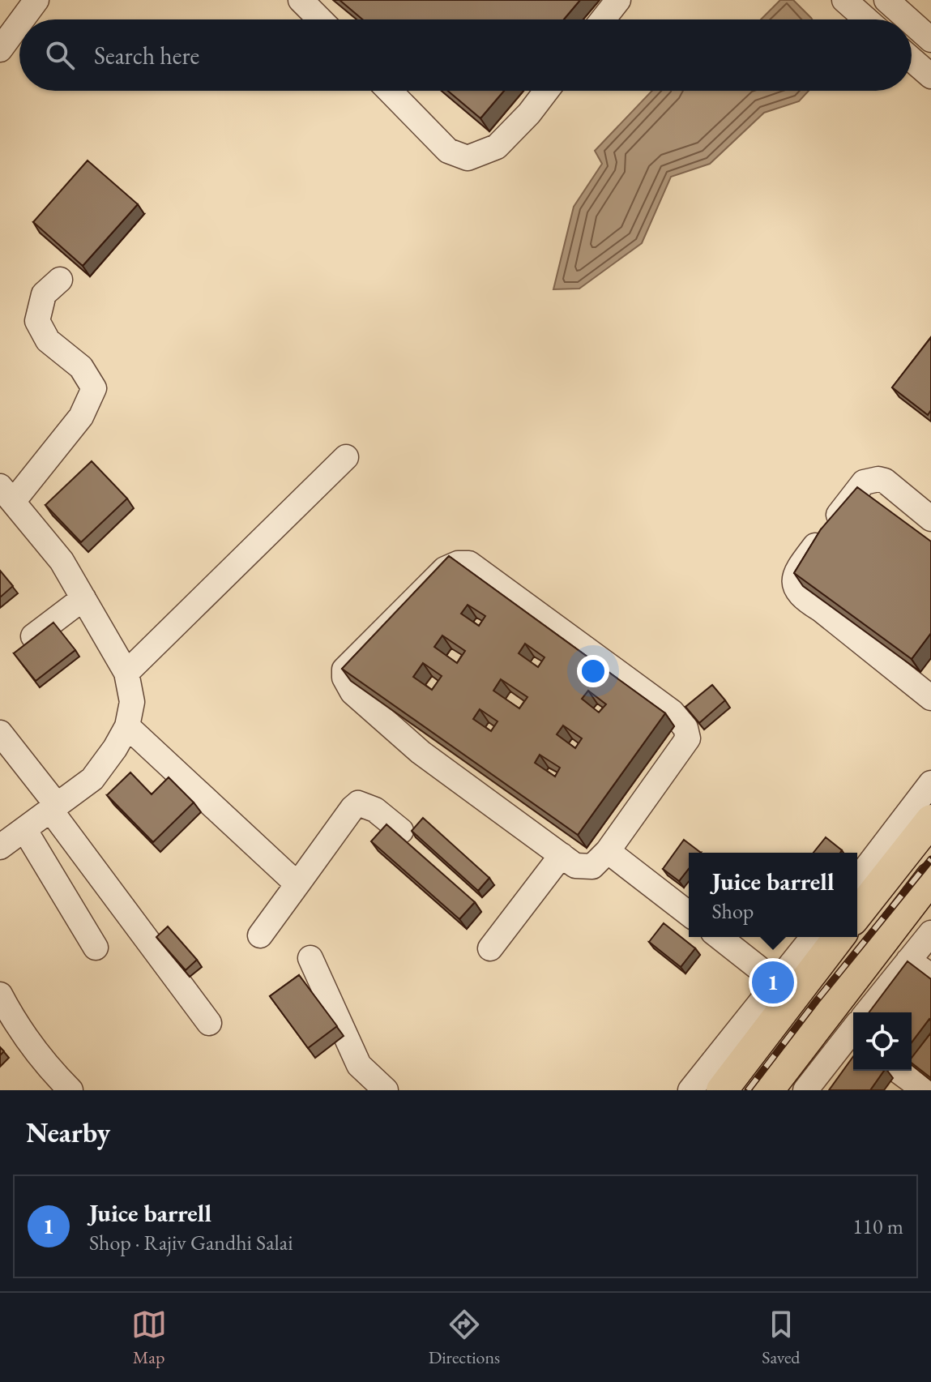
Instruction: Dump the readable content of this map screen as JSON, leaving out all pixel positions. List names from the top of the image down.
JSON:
{
  "page": {
    "search": "Search here",
    "popup": ["Juice barrell", "Shop"],
    "pins": "1",
    "heading": "Nearby",
    "list": [
      {
        "mark": "1",
        "name": "Juice barrell",
        "note": "Shop · Rajiv Gandhi Salai",
        "value": "110 m"
      }
    ],
    "nav": ["Map", "Directions", "Saved"]
  }
}
